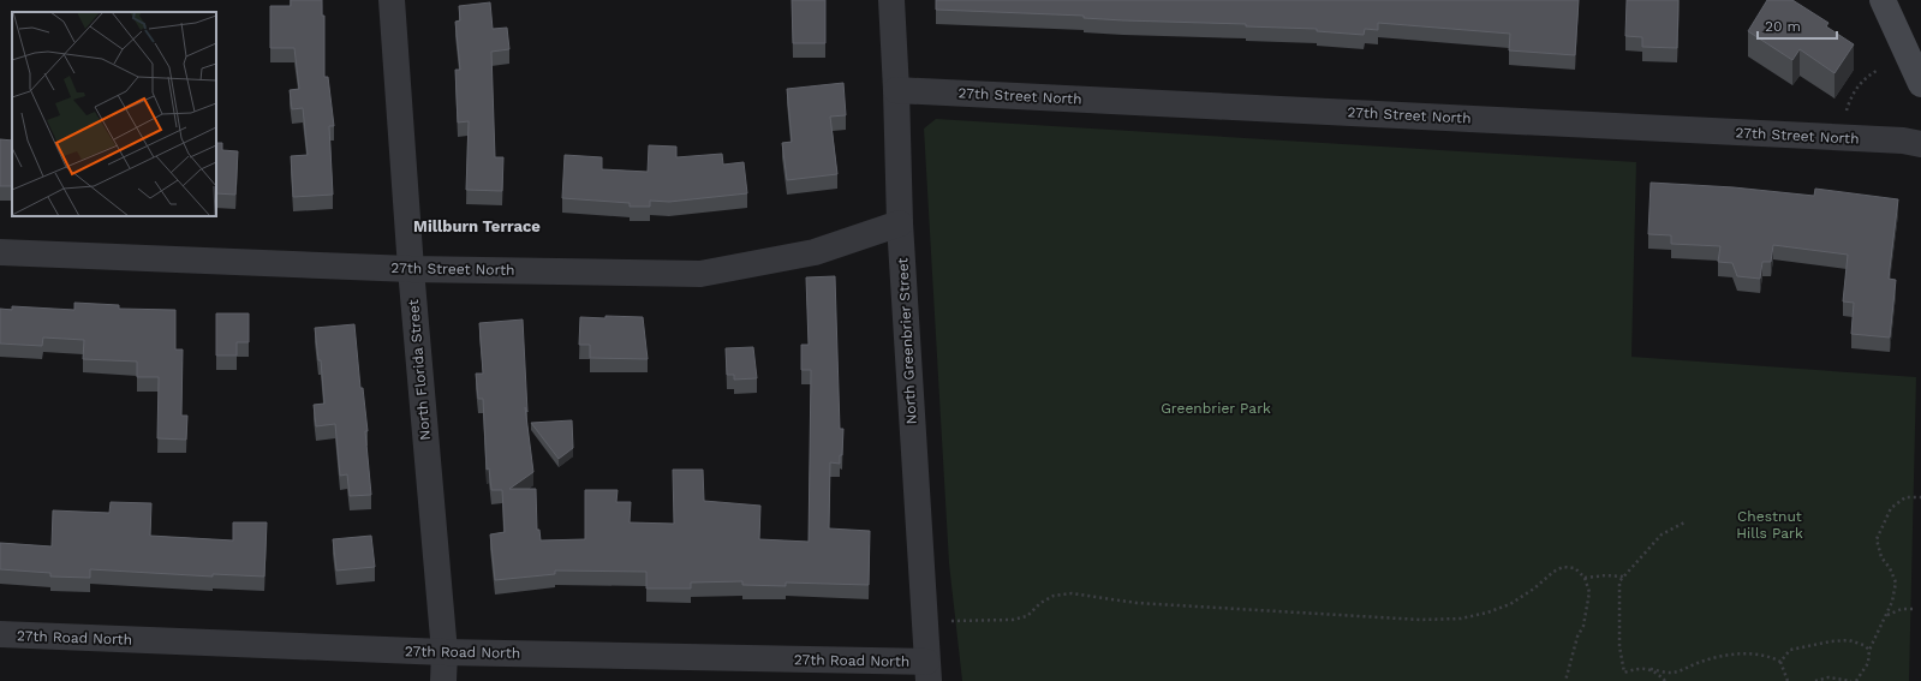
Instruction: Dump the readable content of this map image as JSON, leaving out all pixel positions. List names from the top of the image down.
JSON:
{
  "streets": {
    "street": [
      "27th Street North",
      "North Greenbrier Street",
      "North Florida Street",
      "27th Road North"
    ]
  },
  "crossings": [
    ["27th Street North", "North Greenbrier Street"],
    ["27th Street North", "North Florida Street"],
    ["North Greenbrier Street", "27th Road North"],
    ["North Florida Street", "27th Road North"]
  ],
  "districts": ["Millburn Terrace"],
  "parks": ["Greenbrier Park", "Chestnut Hills Park"],
  "scale_bar": "20 m"
}
